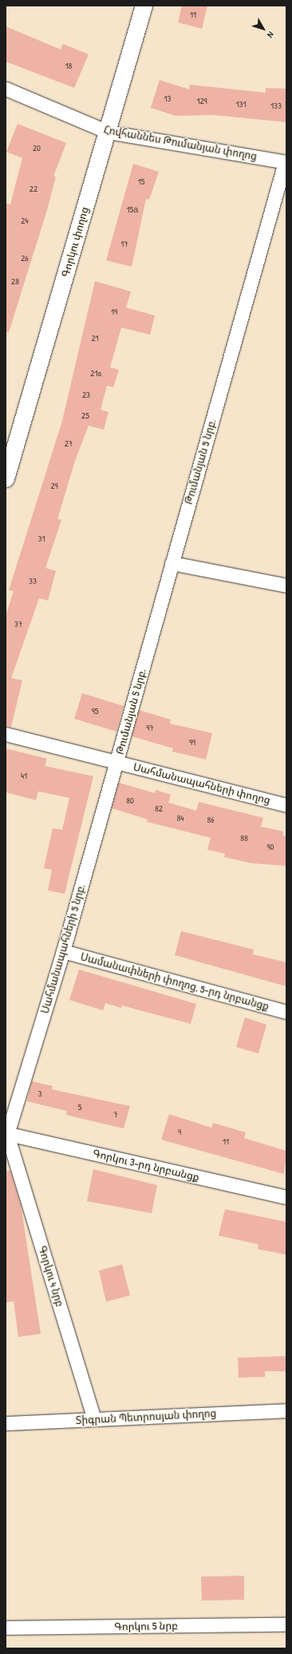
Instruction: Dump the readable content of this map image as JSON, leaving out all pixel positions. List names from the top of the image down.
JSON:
{
  "streets": {
    "street": [
      "Հովհաննես Թումանյան փողոց",
      "Գորկու փողոց",
      "Թումանյան 5 նրբ.",
      "Սահմանապահների փողոց",
      "Սահմանապահների 5 նրբ.",
      "Սամանափների փողոց, 5-րդ նրբանցք",
      "Գորկու 3-րդ նրբանցք",
      "Գորկու 4 նրբ",
      "Տիգրան Պետրոսյան փողոց",
      "Գորկու 5 նրբ"
    ]
  },
  "crossings": [
    ["Հովհաննես Թումանյան փողոց", "Գորկու փողոց"],
    ["Հովհաննես Թումանյան փողոց", "Թումանյան 5 նրբ."],
    ["Թումանյան 5 նրբ.", "Սահմանապահների փողոց"],
    ["Թումանյան 5 նրբ.", "Սահմանապահների 5 նրբ."],
    ["Սահմանապահների փողոց", "Սահմանապահների 5 նրբ."],
    ["Սահմանապահների 5 նրբ.", "Սամանափների փողոց, 5-րդ նրբանցք"],
    ["Սահմանապահների 5 նրբ.", "Գորկու 3-րդ նրբանցք"],
    ["Սահմանապահների 5 նրբ.", "Գորկու 4 նրբ"],
    ["Գորկու 3-րդ նրբանցք", "Գորկու 4 նրբ"],
    ["Գորկու 4 նրբ", "Տիգրան Պետրոսյան փողոց"]
  ],
  "house_numbers": [
    "11",
    "18",
    "13",
    "129",
    "131",
    "133",
    "20",
    "15",
    "22",
    "15а",
    "24",
    "17",
    "26",
    "28",
    "19",
    "21",
    "21a",
    "23",
    "25",
    "27",
    "29",
    "31",
    "33",
    "37",
    "95",
    "97",
    "99",
    "41",
    "80",
    "82",
    "84",
    "86",
    "88",
    "90",
    "3",
    "5",
    "7",
    "9",
    "11"
  ],
  "north": "bottom right"
}
